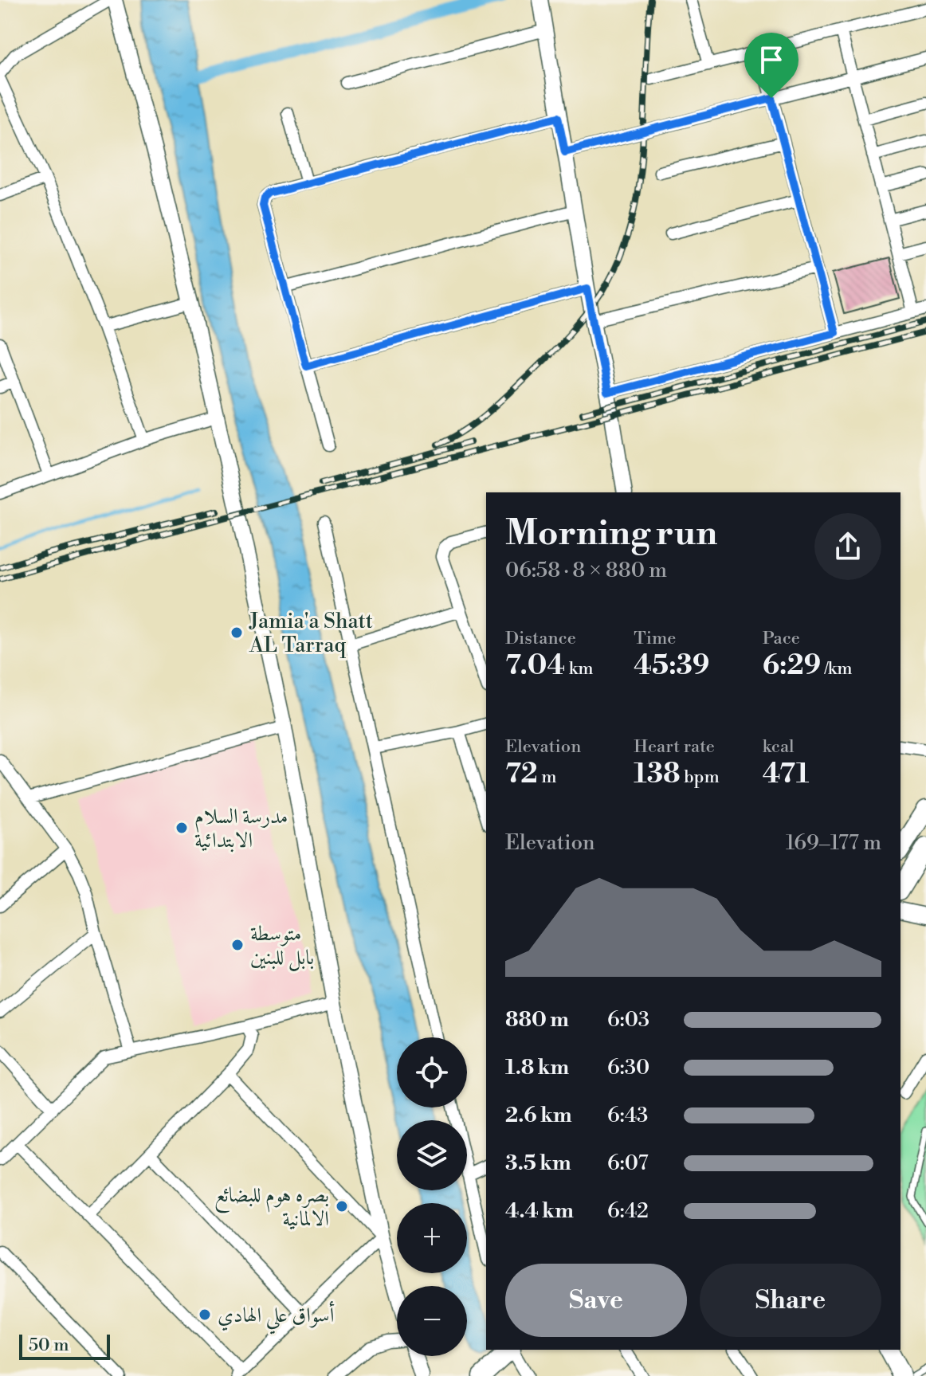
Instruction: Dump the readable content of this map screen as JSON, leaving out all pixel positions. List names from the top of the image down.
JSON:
{
  "places": [
    "Jamia'a Shatt AL Tarraq",
    "مدرسة السلام الابتدائية",
    "متوسطة بابل للبنين",
    "بصره هوم للبضائع الالمانية",
    "أسواق علي الهادي"
  ],
  "scale_bar": "50 m",
  "page": {
    "heading": ["Morning run", "06:58 · 8 × 880 m"],
    "stats": [
      ["Distance", "7.04 km"],
      ["Time", "45:39"],
      ["Pace", "6:29 /km"],
      ["Elevation", "72 m"],
      ["Heart rate", "138 bpm"],
      ["kcal", "471"]
    ],
    "chart": ["Elevation", "169–177 m"],
    "list": [
      {
        "name": "880 m",
        "note": "6:03"
      },
      {
        "name": "1.8 km",
        "note": "6:30"
      },
      {
        "name": "2.6 km",
        "note": "6:43"
      },
      {
        "name": "3.5 km",
        "note": "6:07"
      },
      {
        "name": "4.4 km",
        "note": "6:42"
      }
    ],
    "map_buttons": ["+", "−"],
    "buttons": ["Save", "Share"],
    "scale": "50 m"
  }
}
